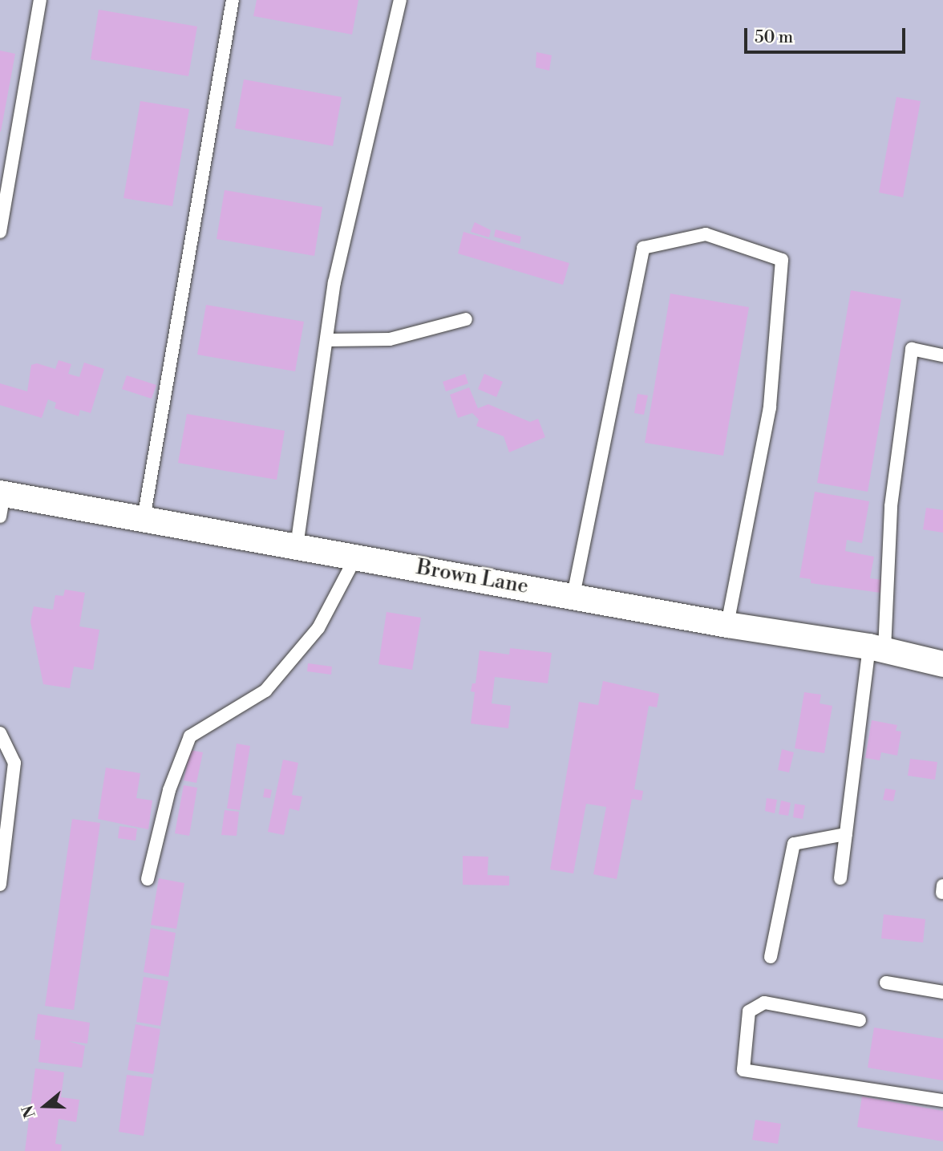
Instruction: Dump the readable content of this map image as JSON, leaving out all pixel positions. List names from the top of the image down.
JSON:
{
  "streets": {
    "street": ["Brown Lane"]
  },
  "scale_bar": "50 m",
  "north": "left"
}
